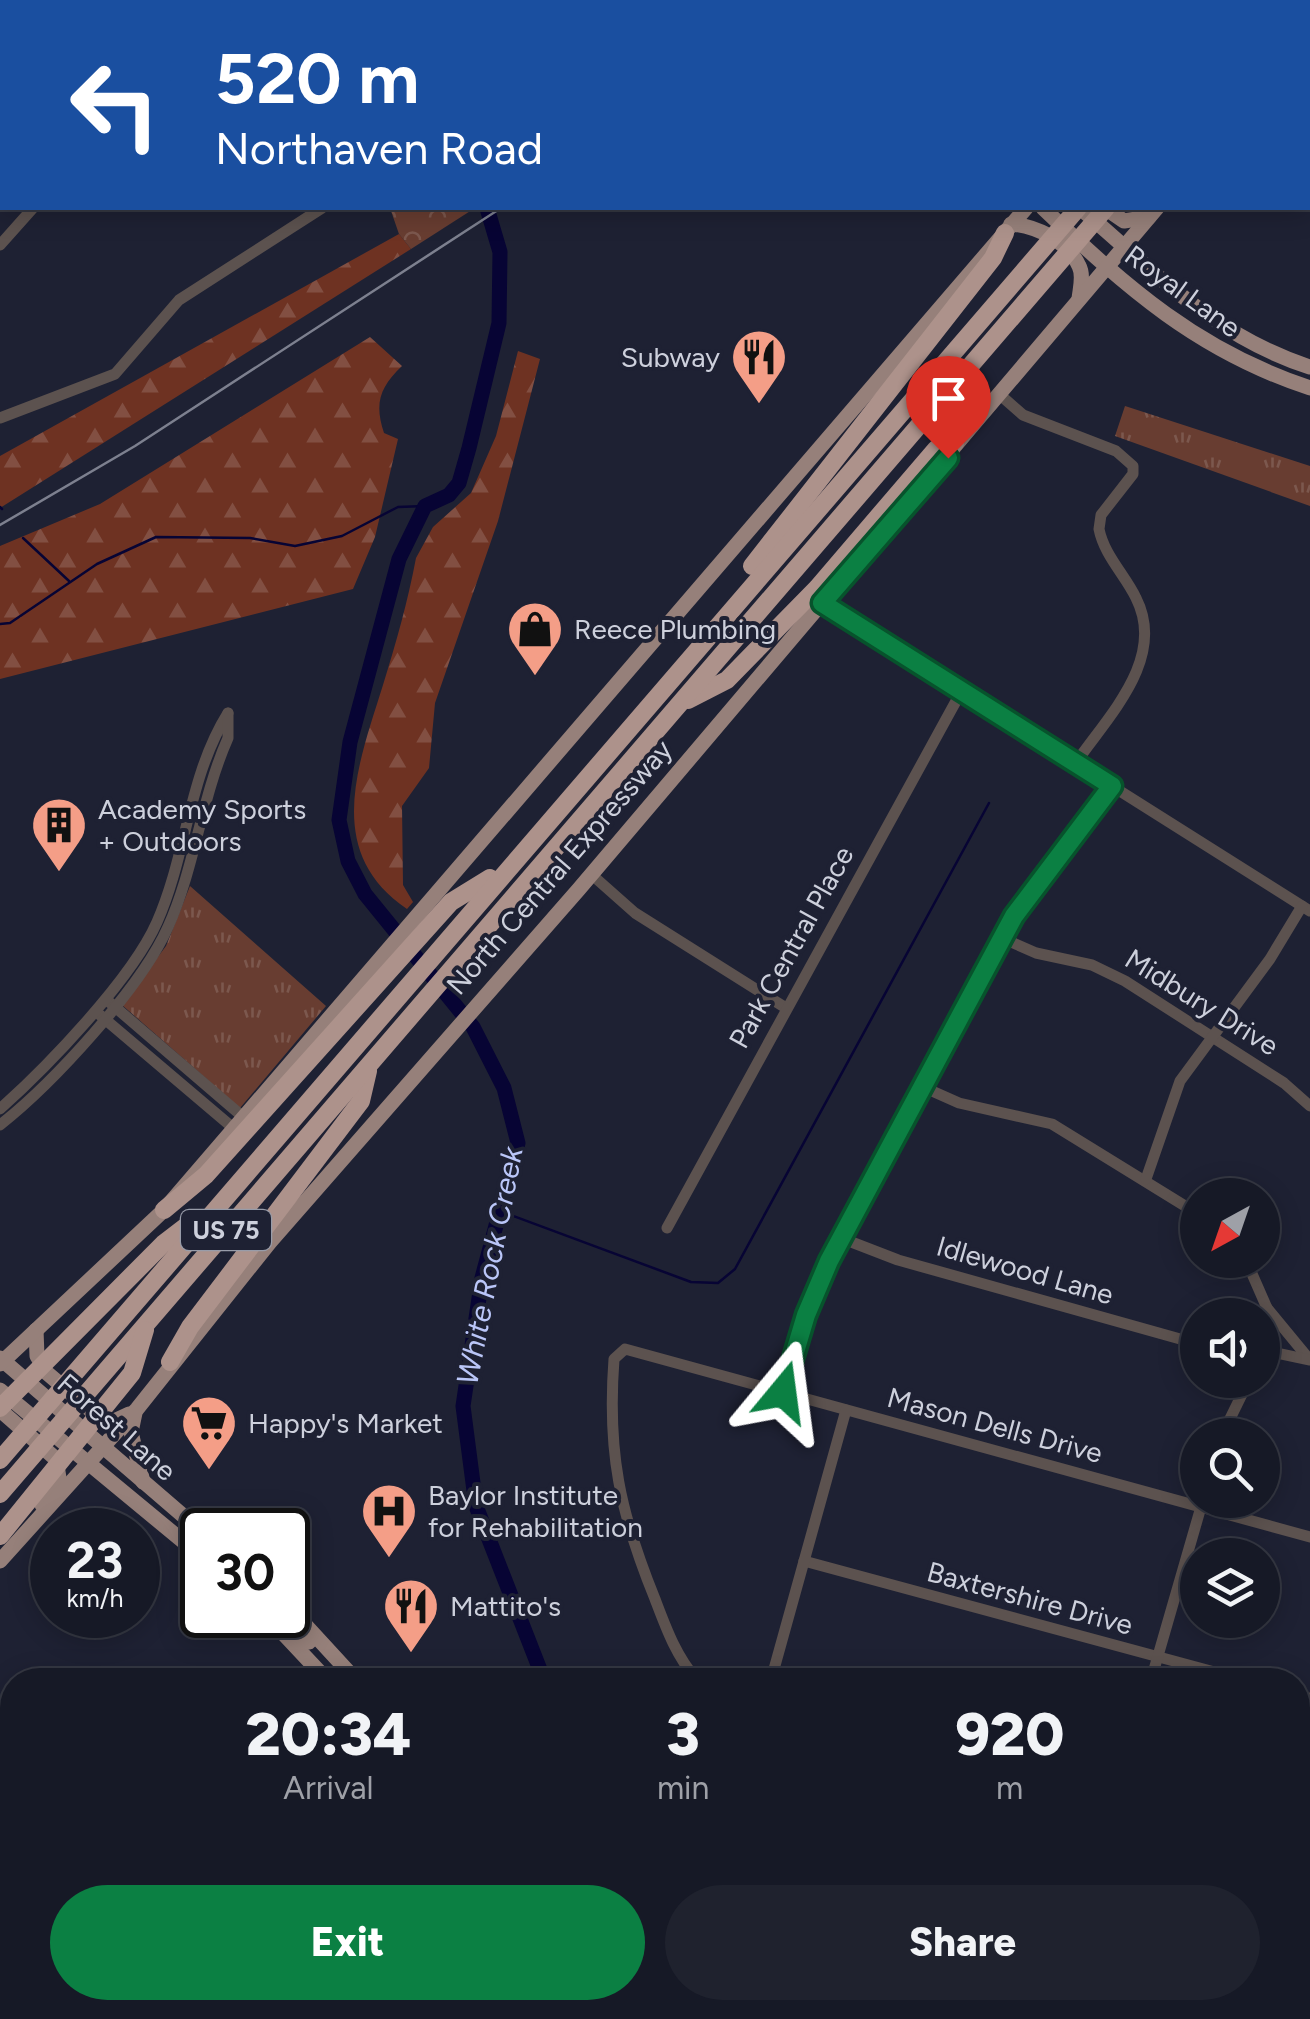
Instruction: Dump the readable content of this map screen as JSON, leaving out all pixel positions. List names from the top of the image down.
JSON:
{
  "streets": {
    "highway": ["North Central Expressway", "US 75"],
    "main road": ["Royal Lane", "Forest Lane"],
    "street": [
      "Park Central Place",
      "Midbury Drive",
      "Idlewood Lane",
      "Mason Dells Drive",
      "Baxtershire Drive"
    ]
  },
  "crossings": [
    ["Royal Lane", "North Central Expressway"],
    ["North Central Expressway", "Forest Lane"]
  ],
  "water": ["White Rock Creek"],
  "places": {
    "restaurant": ["Subway", "Mattito's"],
    "shop": ["Reece Plumbing"],
    "building": ["Academy Sports + Outdoors"],
    "supermarket": ["Happy's Market"],
    "hospital": ["Baylor Institute for Rehabilitation"]
  },
  "north": "bottom left",
  "page": {
    "turn": ["520 m", "Northaven Road"],
    "speed": "23 km/h",
    "limit": "30",
    "eta": [
      "20:34",
      "Arrival",
      "3",
      "min",
      "920",
      "m"
    ],
    "buttons": ["Exit", "Share"]
  }
}
